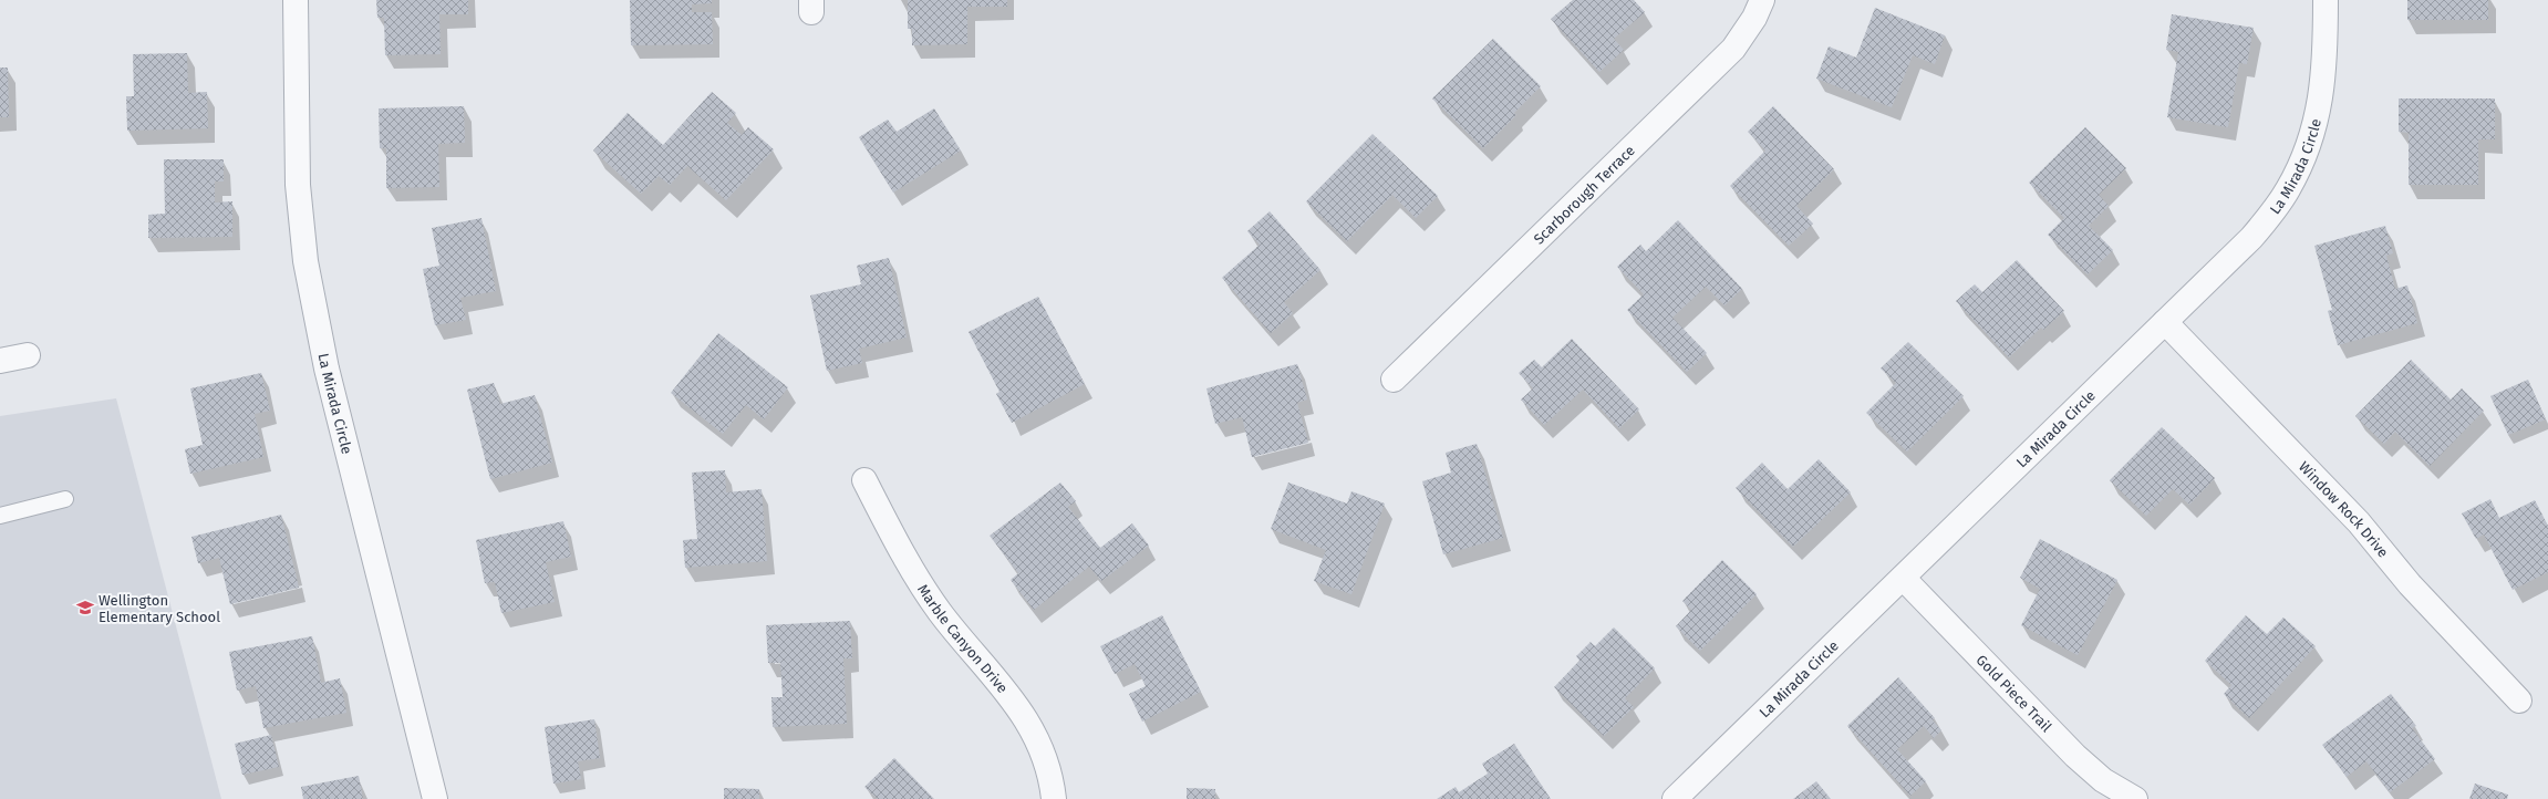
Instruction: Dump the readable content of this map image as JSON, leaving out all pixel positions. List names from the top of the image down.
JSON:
{
  "streets": {
    "street": [
      "La Mirada Circle",
      "Scarborough Terrace",
      "Window Rock Drive",
      "Marble Canyon Drive",
      "Gold Piece Trail"
    ]
  },
  "crossings": [
    ["La Mirada Circle", "Window Rock Drive"],
    ["La Mirada Circle", "Gold Piece Trail"]
  ],
  "places": {
    "school or university": ["Wellington Elementary School"]
  }
}
